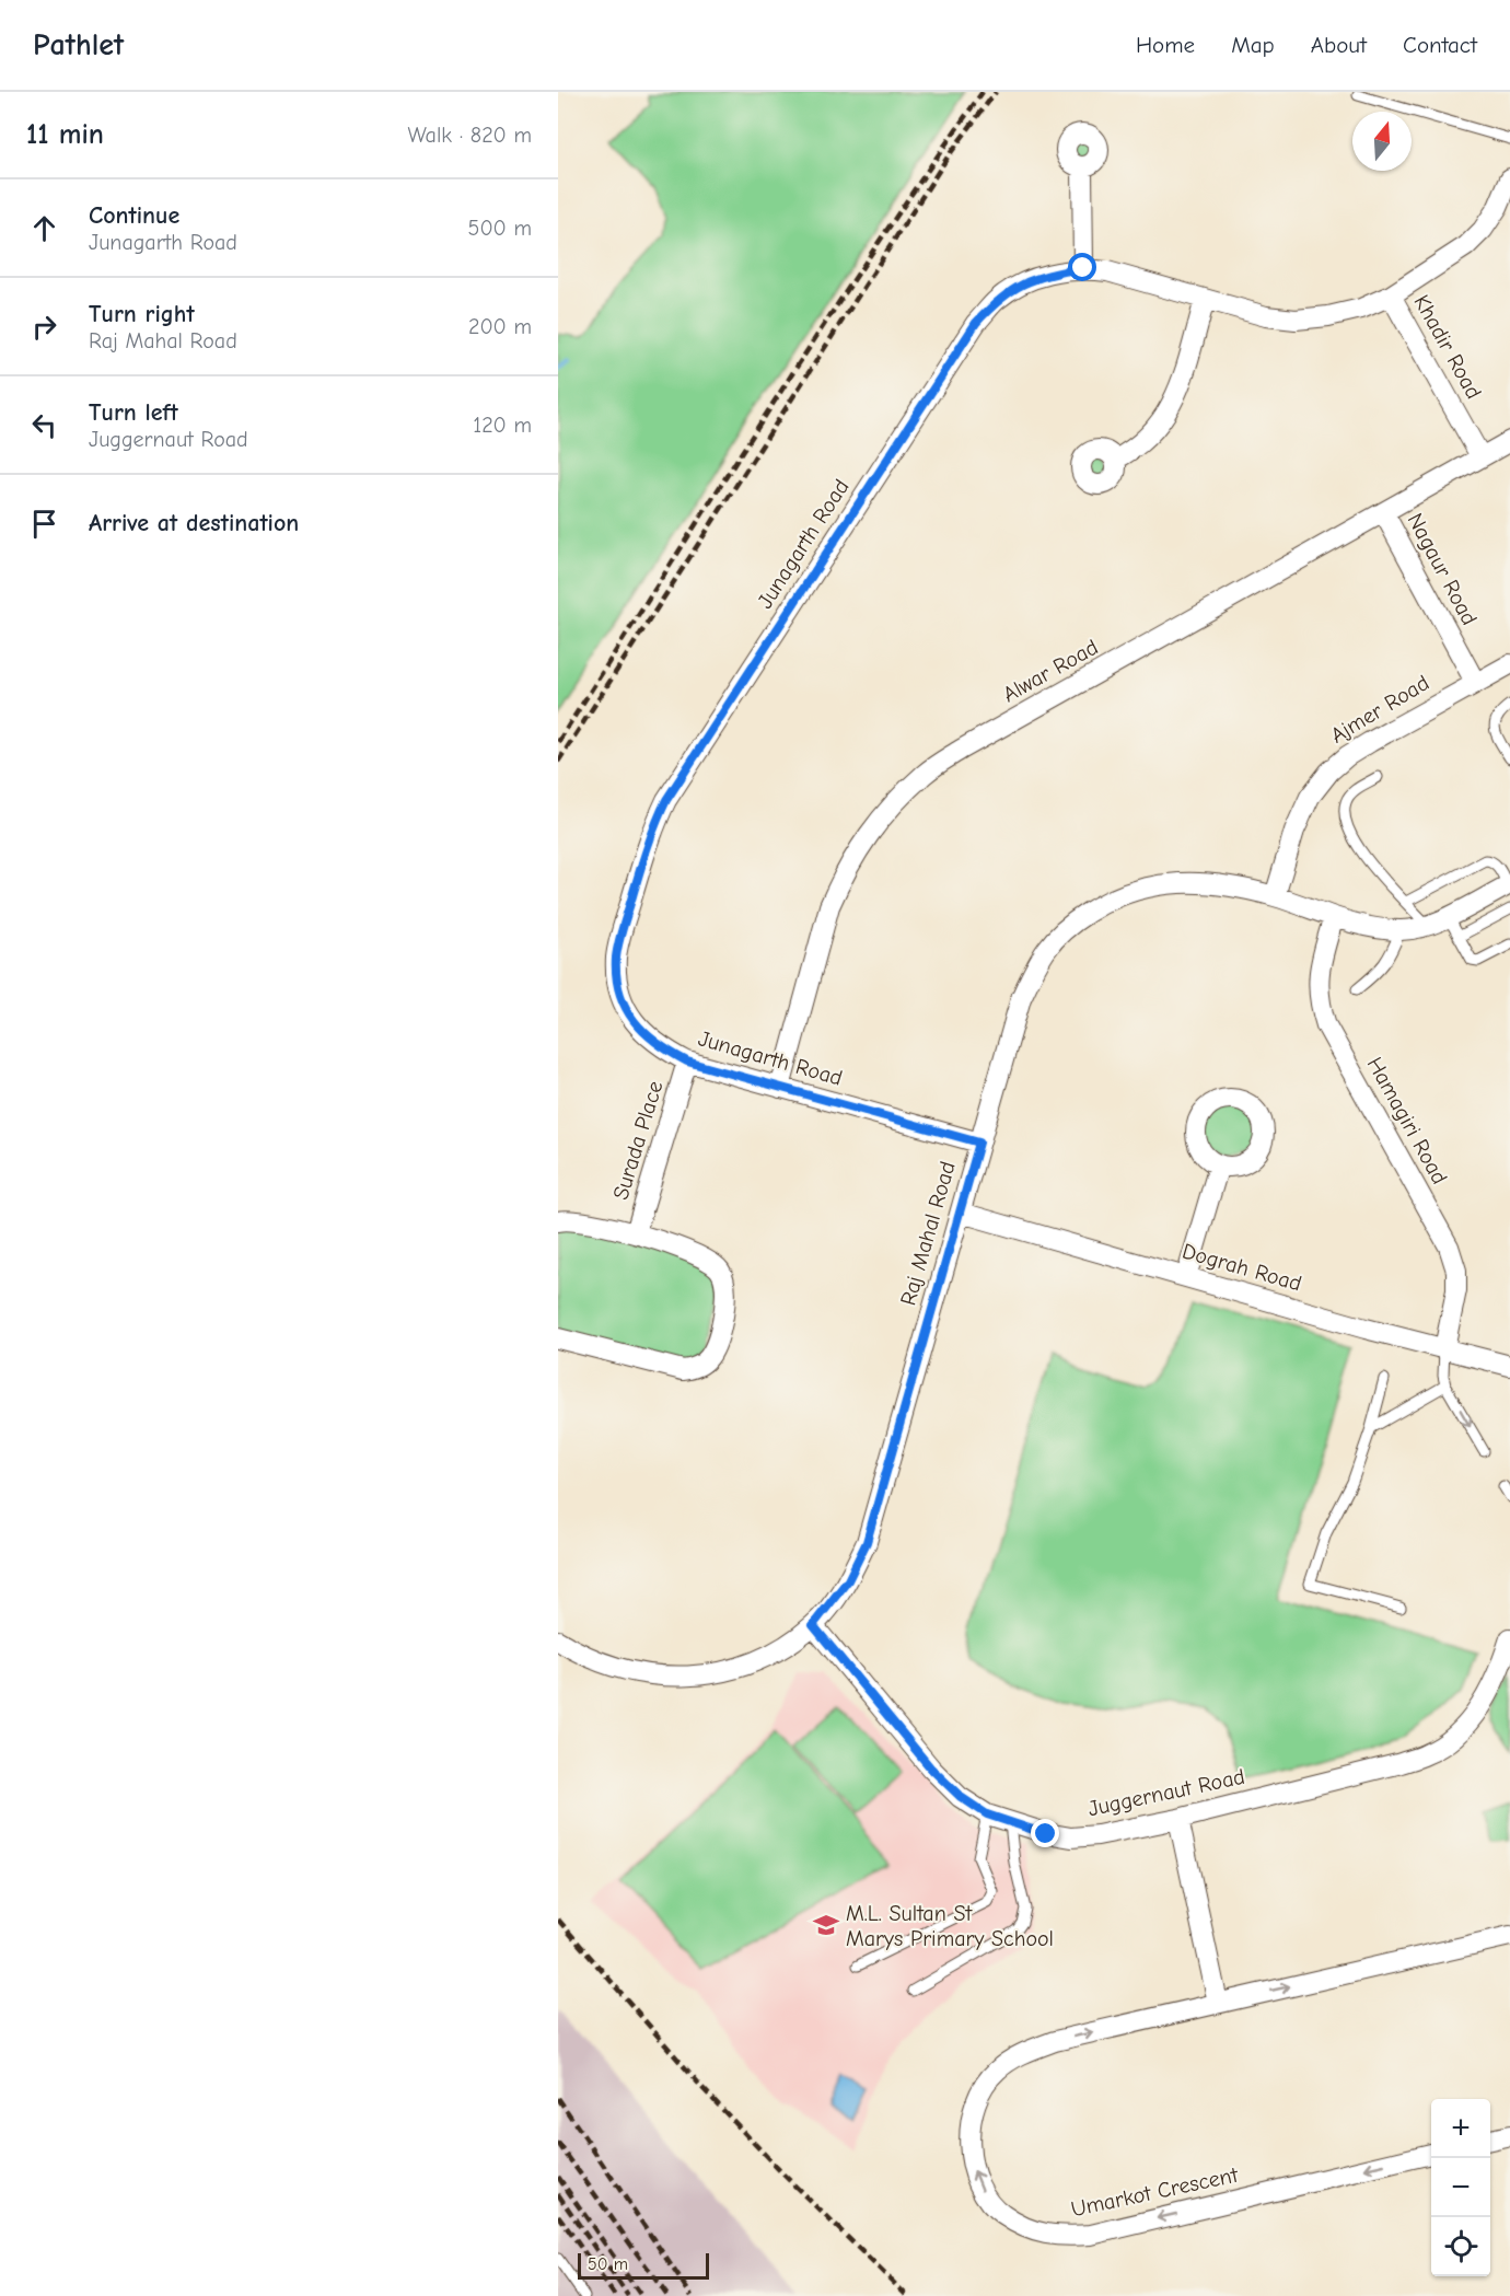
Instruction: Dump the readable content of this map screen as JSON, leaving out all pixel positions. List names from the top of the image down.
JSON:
{
  "streets": {
    "street": [
      "Khadir Road",
      "Junagarth Road",
      "Nagaur Road",
      "Alwar Road",
      "Ajmer Road",
      "Hamagiri Road",
      "Surada Place",
      "Raj Mahal Road",
      "Dograh Road",
      "Juggernaut Road",
      "Umarkot Crescent"
    ]
  },
  "crossings": [
    ["Khadir Road", "Junagarth Road"],
    ["Khadir Road", "Alwar Road"],
    ["Junagarth Road", "Alwar Road"],
    ["Junagarth Road", "Surada Place"],
    ["Junagarth Road", "Raj Mahal Road"],
    ["Nagaur Road", "Alwar Road"],
    ["Nagaur Road", "Ajmer Road"],
    ["Ajmer Road", "Raj Mahal Road"],
    ["Hamagiri Road", "Raj Mahal Road"],
    ["Hamagiri Road", "Dograh Road"],
    ["Raj Mahal Road", "Dograh Road"],
    ["Raj Mahal Road", "Juggernaut Road"]
  ],
  "places": {
    "school or university": ["M.L. Sultan St Marys Primary School"]
  },
  "scale_bar": "50 m",
  "north": "top",
  "page": {
    "header": "Pathlet",
    "nav": [
      "Home",
      "Map",
      "About",
      "Contact"
    ],
    "heading": ["11 min", "Walk · 820 m"],
    "list": [
      ["Continue", "Junagarth Road", "500 m"],
      ["Turn right", "Raj Mahal Road", "200 m"],
      ["Turn left", "Juggernaut Road", "120 m"],
      "Arrive at destination"
    ],
    "map_buttons": ["+", "−"],
    "scale": "50 m"
  }
}
